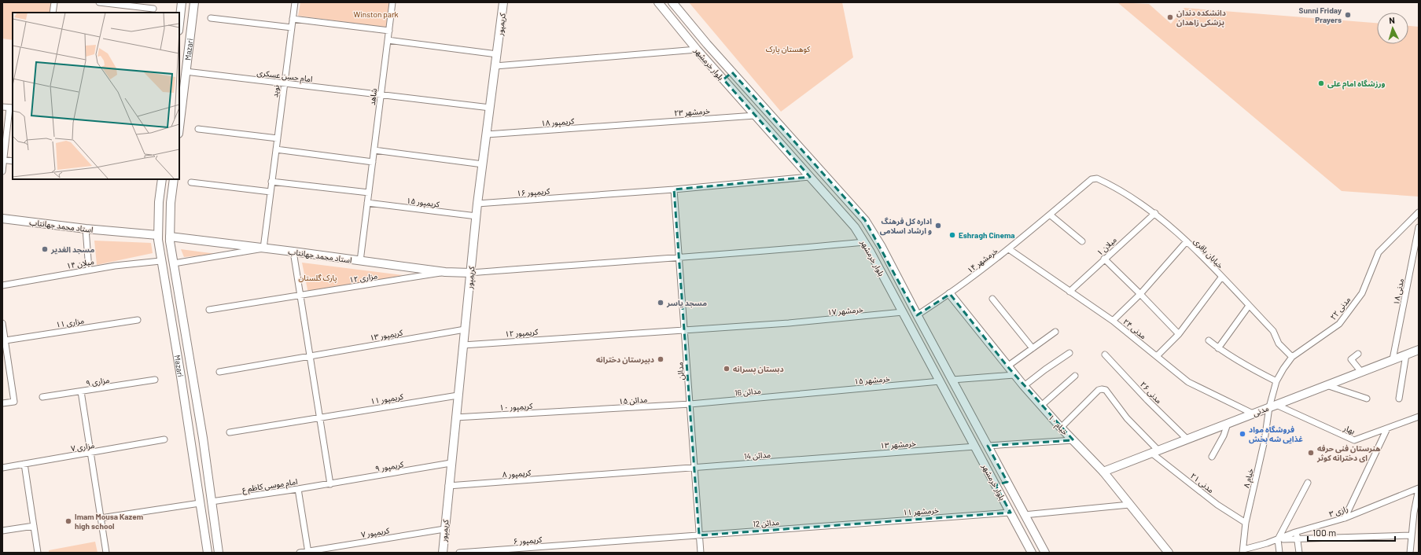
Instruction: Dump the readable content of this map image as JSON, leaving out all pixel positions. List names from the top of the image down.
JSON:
{
  "streets": {
    "main road": [
      "کریمپور",
      "Mazari",
      "بلوار خرمشهر",
      "استاد محمد جهانتاب",
      "مدنی",
      "خیام ۱۰"
    ],
    "street": [
      "امام حسن عسکری",
      "نوید",
      "شاهد",
      "خرمشهر ۲۳",
      "کریمپور ۱۸",
      "کریمپور ۱۶",
      "کریمپور ۱۵",
      "میلان ۱",
      "خیابان باقری",
      "خرمشهر ۱۴",
      "میلان ۱۴",
      "مزاری ۱۲",
      "مدنی ۱۸",
      "مدنی ۲۲",
      "خرمشهر ۱۷",
      "مزاری ۱۱",
      "مدنی ۲۴",
      "کریمپور ۱۲",
      "کریمپور ۱۳",
      "مدائن",
      "خرمشهر ۱۵",
      "مزاری ۹",
      "مدائن 16",
      "مدنی ۲۶",
      "کریمپور ۱۱",
      "مدائن ۱۵",
      "کریمپور ۱۰",
      "بهار",
      "خرمشهر ۱۳",
      "مزاری ۷",
      "مدائن 14",
      "کریمپور ۹",
      "کریمپور ۸",
      "خیام ۸",
      "مدنی ۲۱",
      "امام موسی کاظم ع",
      "خرمشهر ۱۱",
      "رازی ۳",
      "مدائن 12",
      "کریمپور ۷",
      "کریمپور ۶"
    ]
  },
  "crossings": [
    ["کریمپور", "امام حسن عسکری"],
    ["کریمپور", "کریمپور ۱۸"],
    ["کریمپور", "کریمپور ۱۶"],
    ["کریمپور", "کریمپور ۱۵"],
    ["کریمپور", "استاد محمد جهانتاب"],
    ["کریمپور", "کریمپور ۱۲"],
    ["کریمپور", "کریمپور ۱۳"],
    ["کریمپور", "کریمپور ۱۱"],
    ["کریمپور", "کریمپور ۱۰"],
    ["کریمپور", "کریمپور ۹"],
    ["کریمپور", "کریمپور ۸"],
    ["کریمپور", "کریمپور ۷"],
    ["Mazari", "امام حسن عسکری"],
    ["Mazari", "استاد محمد جهانتاب"],
    ["Mazari", "میلان ۱۴"],
    ["Mazari", "امام موسی کاظم ع"],
    ["بلوار خرمشهر", "خرمشهر ۲۳"],
    ["بلوار خرمشهر", "کریمپور ۱۶"],
    ["بلوار خرمشهر", "خرمشهر ۱۴"],
    ["بلوار خرمشهر", "خرمشهر ۱۷"],
    ["بلوار خرمشهر", "خرمشهر ۱۵"],
    ["بلوار خرمشهر", "خرمشهر ۱۳"],
    ["بلوار خرمشهر", "خرمشهر ۱۱"],
    ["امام حسن عسکری", "نوید"],
    ["امام حسن عسکری", "شاهد"],
    ["نوید", "استاد محمد جهانتاب"],
    ["شاهد", "کریمپور ۱۵"],
    ["شاهد", "استاد محمد جهانتاب"],
    ["خرمشهر ۲۳", "کریمپور ۱۸"],
    ["کریمپور ۱۶", "مدائن"],
    ["استاد محمد جهانتاب", "مزاری ۱۲"],
    ["میلان ۱", "خیابان باقری"],
    ["میلان ۱", "مدنی ۲۴"],
    ["خیابان باقری", "خرمشهر ۱۴"],
    ["خیابان باقری", "مدنی ۲۲"],
    ["خرمشهر ۱۴", "مدنی ۲۴"],
    ["خرمشهر ۱۴", "خیام ۱۰"],
    ["مدنی ۱۸", "مدنی"],
    ["مدنی ۲۲", "مدنی"],
    ["مدنی ۲۲", "بهار"],
    ["مدنی ۲۲", "خیام ۸"],
    ["خرمشهر ۱۷", "کریمپور ۱۲"],
    ["خرمشهر ۱۷", "مدائن"],
    ["مدنی ۲۴", "مدنی"],
    ["کریمپور ۱۲", "مدائن"],
    ["مدائن", "مدائن 16"],
    ["مدائن", "مدائن ۱۵"],
    ["مدائن", "مدائن 14"],
    ["مدائن", "مدائن 12"],
    ["خرمشهر ۱۵", "مدائن 16"],
    ["مدائن 16", "مدائن ۱۵"],
    ["مدنی ۲۶", "مدنی"],
    ["مدائن ۱۵", "کریمپور ۱۰"],
    ["مدنی", "خیام ۱۰"],
    ["مدنی", "بهار"],
    ["مدنی", "خیام ۸"],
    ["مدنی", "مدنی ۲۱"],
    ["خیام ۱۰", "مدنی ۲۱"],
    ["بهار", "خیام ۸"],
    ["خرمشهر ۱۳", "مدائن 14"],
    ["مدائن 14", "کریمپور ۸"],
    ["کریمپور ۹", "امام موسی کاظم ع"],
    ["خیام ۸", "مدنی ۲۱"],
    ["خیام ۸", "رازی ۳"],
    ["خرمشهر ۱۱", "مدائن 12"],
    ["مدائن 12", "کریمپور ۶"]
  ],
  "parks": ["Winston park", "کوهستان پارک", "پارک گلستان"],
  "places": [
    "Sunni Friday Prayers",
    "دانشکده دندان پزشکی زاهدان",
    "ورزشگاه امام علی",
    "اداره کل فرهنگ و ارشاد اسلامی",
    "Eshragh Cinema",
    "مسجد الغدیر",
    "مسجد یاسر",
    "دبیرستان دخترانه",
    "دبستان پسرانه",
    "فروشگاه مواد غذایی شه بخش",
    "هنرستان فنی حرفه ای دخترانه کوثر",
    "Imam Mousa Kazem high school"
  ],
  "scale_bar": "100 m",
  "north": "top"
}
